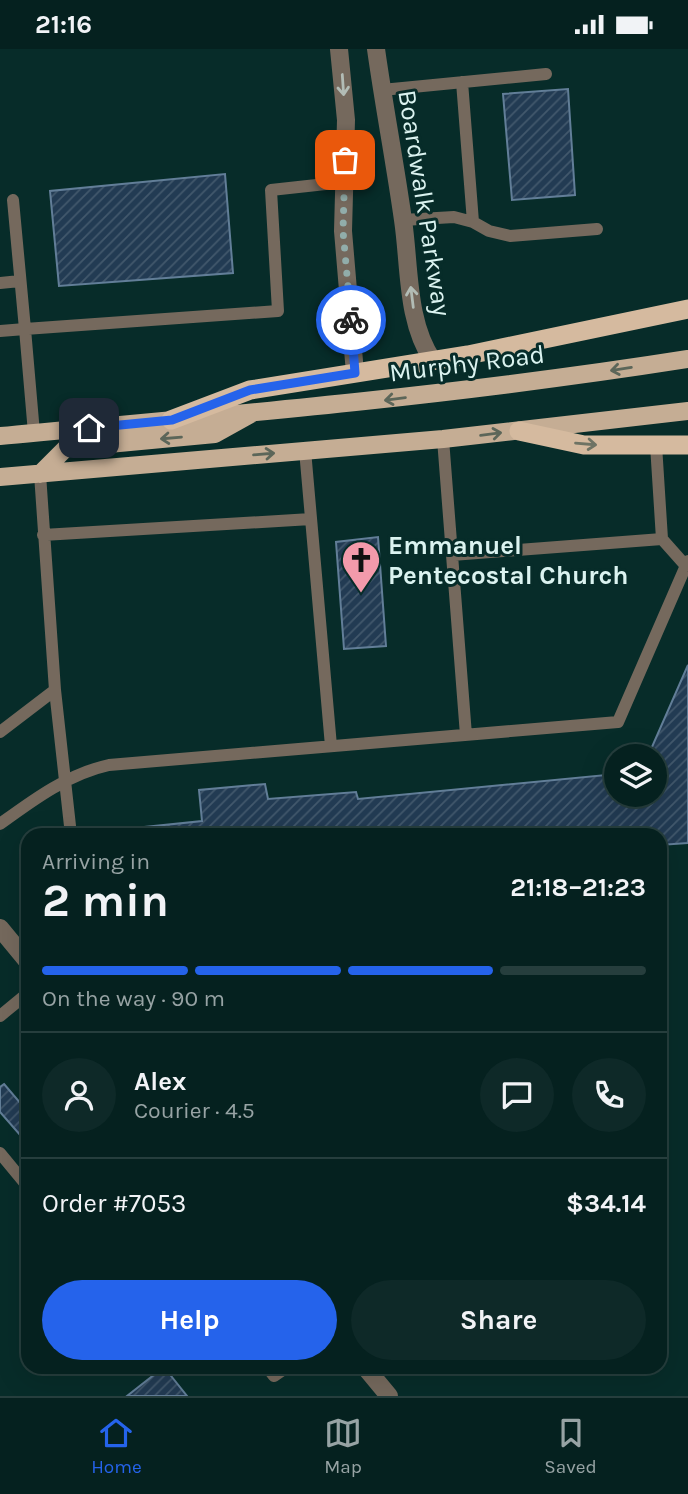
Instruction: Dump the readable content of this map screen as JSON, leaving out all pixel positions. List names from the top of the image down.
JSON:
{
  "streets": {
    "main road": ["Murphy Road"],
    "street": ["Boardwalk Parkway"]
  },
  "places": {
    "church": ["Emmanuel Pentecostal Church"]
  },
  "page": {
    "status": "21:16",
    "heading": ["2 min", "Arriving in", "21:18–21:23"],
    "panel": [
      "Alex",
      "Courier · 4.5",
      "Order #7053",
      "$34.14"
    ],
    "bar": "On the way · 90 m",
    "buttons": ["Help", "Share"],
    "tabs": ["Home", "Map", "Saved"]
  }
}
